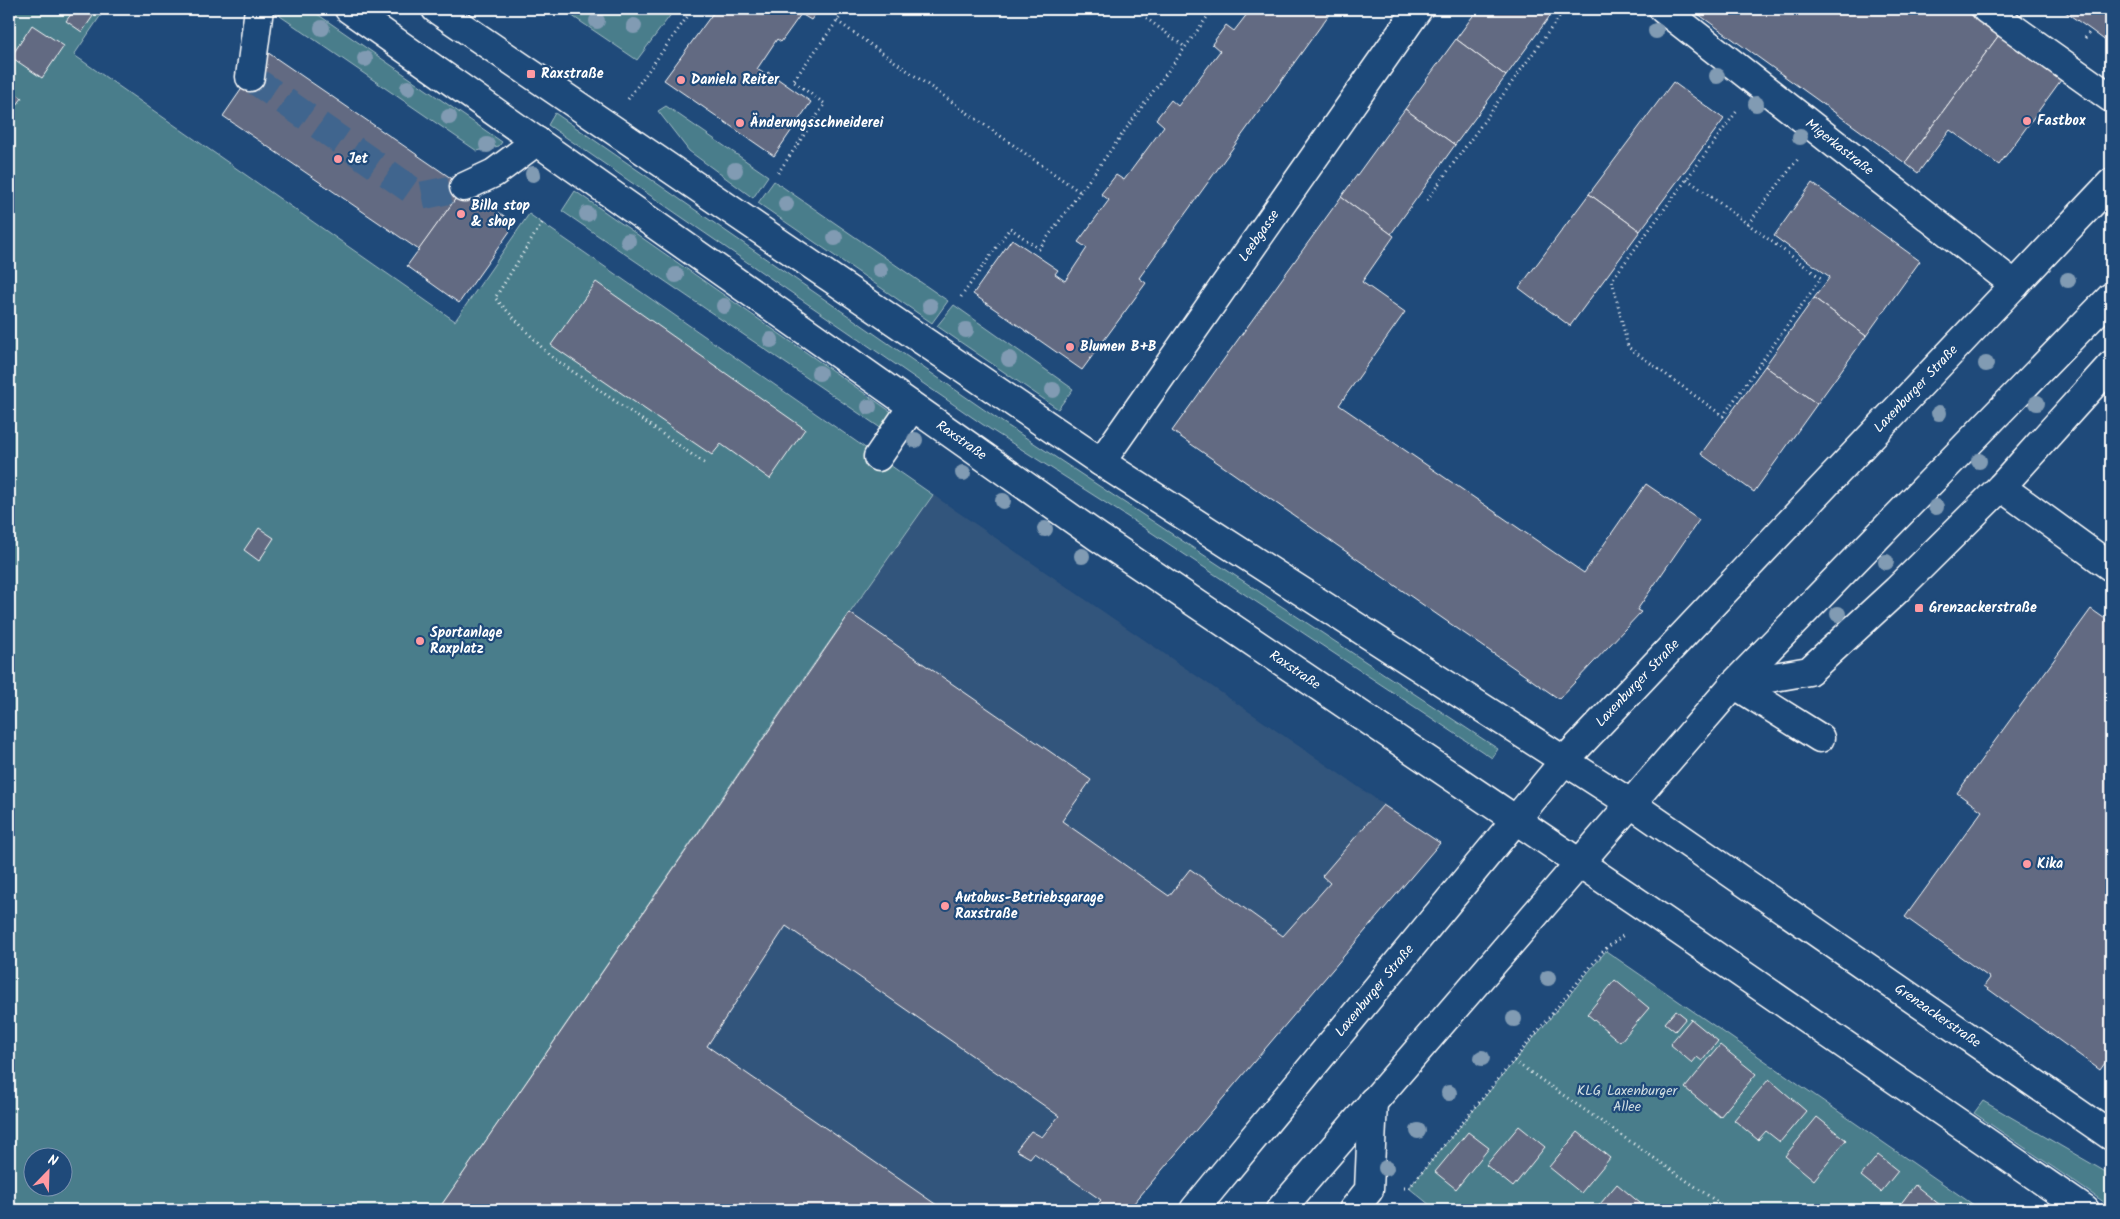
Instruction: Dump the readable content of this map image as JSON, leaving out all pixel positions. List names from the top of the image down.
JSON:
{
  "streets": {
    "main road": [
      "Migerkastraße",
      "Leebgasse",
      "Laxenburger Straße",
      "Raxstraße",
      "Grenzackerstraße"
    ]
  },
  "crossings": [
    ["Migerkastraße", "Laxenburger Straße"],
    ["Laxenburger Straße", "Raxstraße"],
    ["Laxenburger Straße", "Grenzackerstraße"]
  ],
  "parks": ["KLG Laxenburger Allee"],
  "places": {
    "transit": ["Raxstraße", "Grenzackerstraße"],
    "other": [
      "Daniela Reiter",
      "Fastbox",
      "Änderungsschneiderei",
      "Jet",
      "Billa stop & shop",
      "Blumen B+B",
      "Sportanlage Raxplatz",
      "Kika",
      "Autobus-Betriebsgarage Raxstraße"
    ]
  },
  "north": "top right"
}
